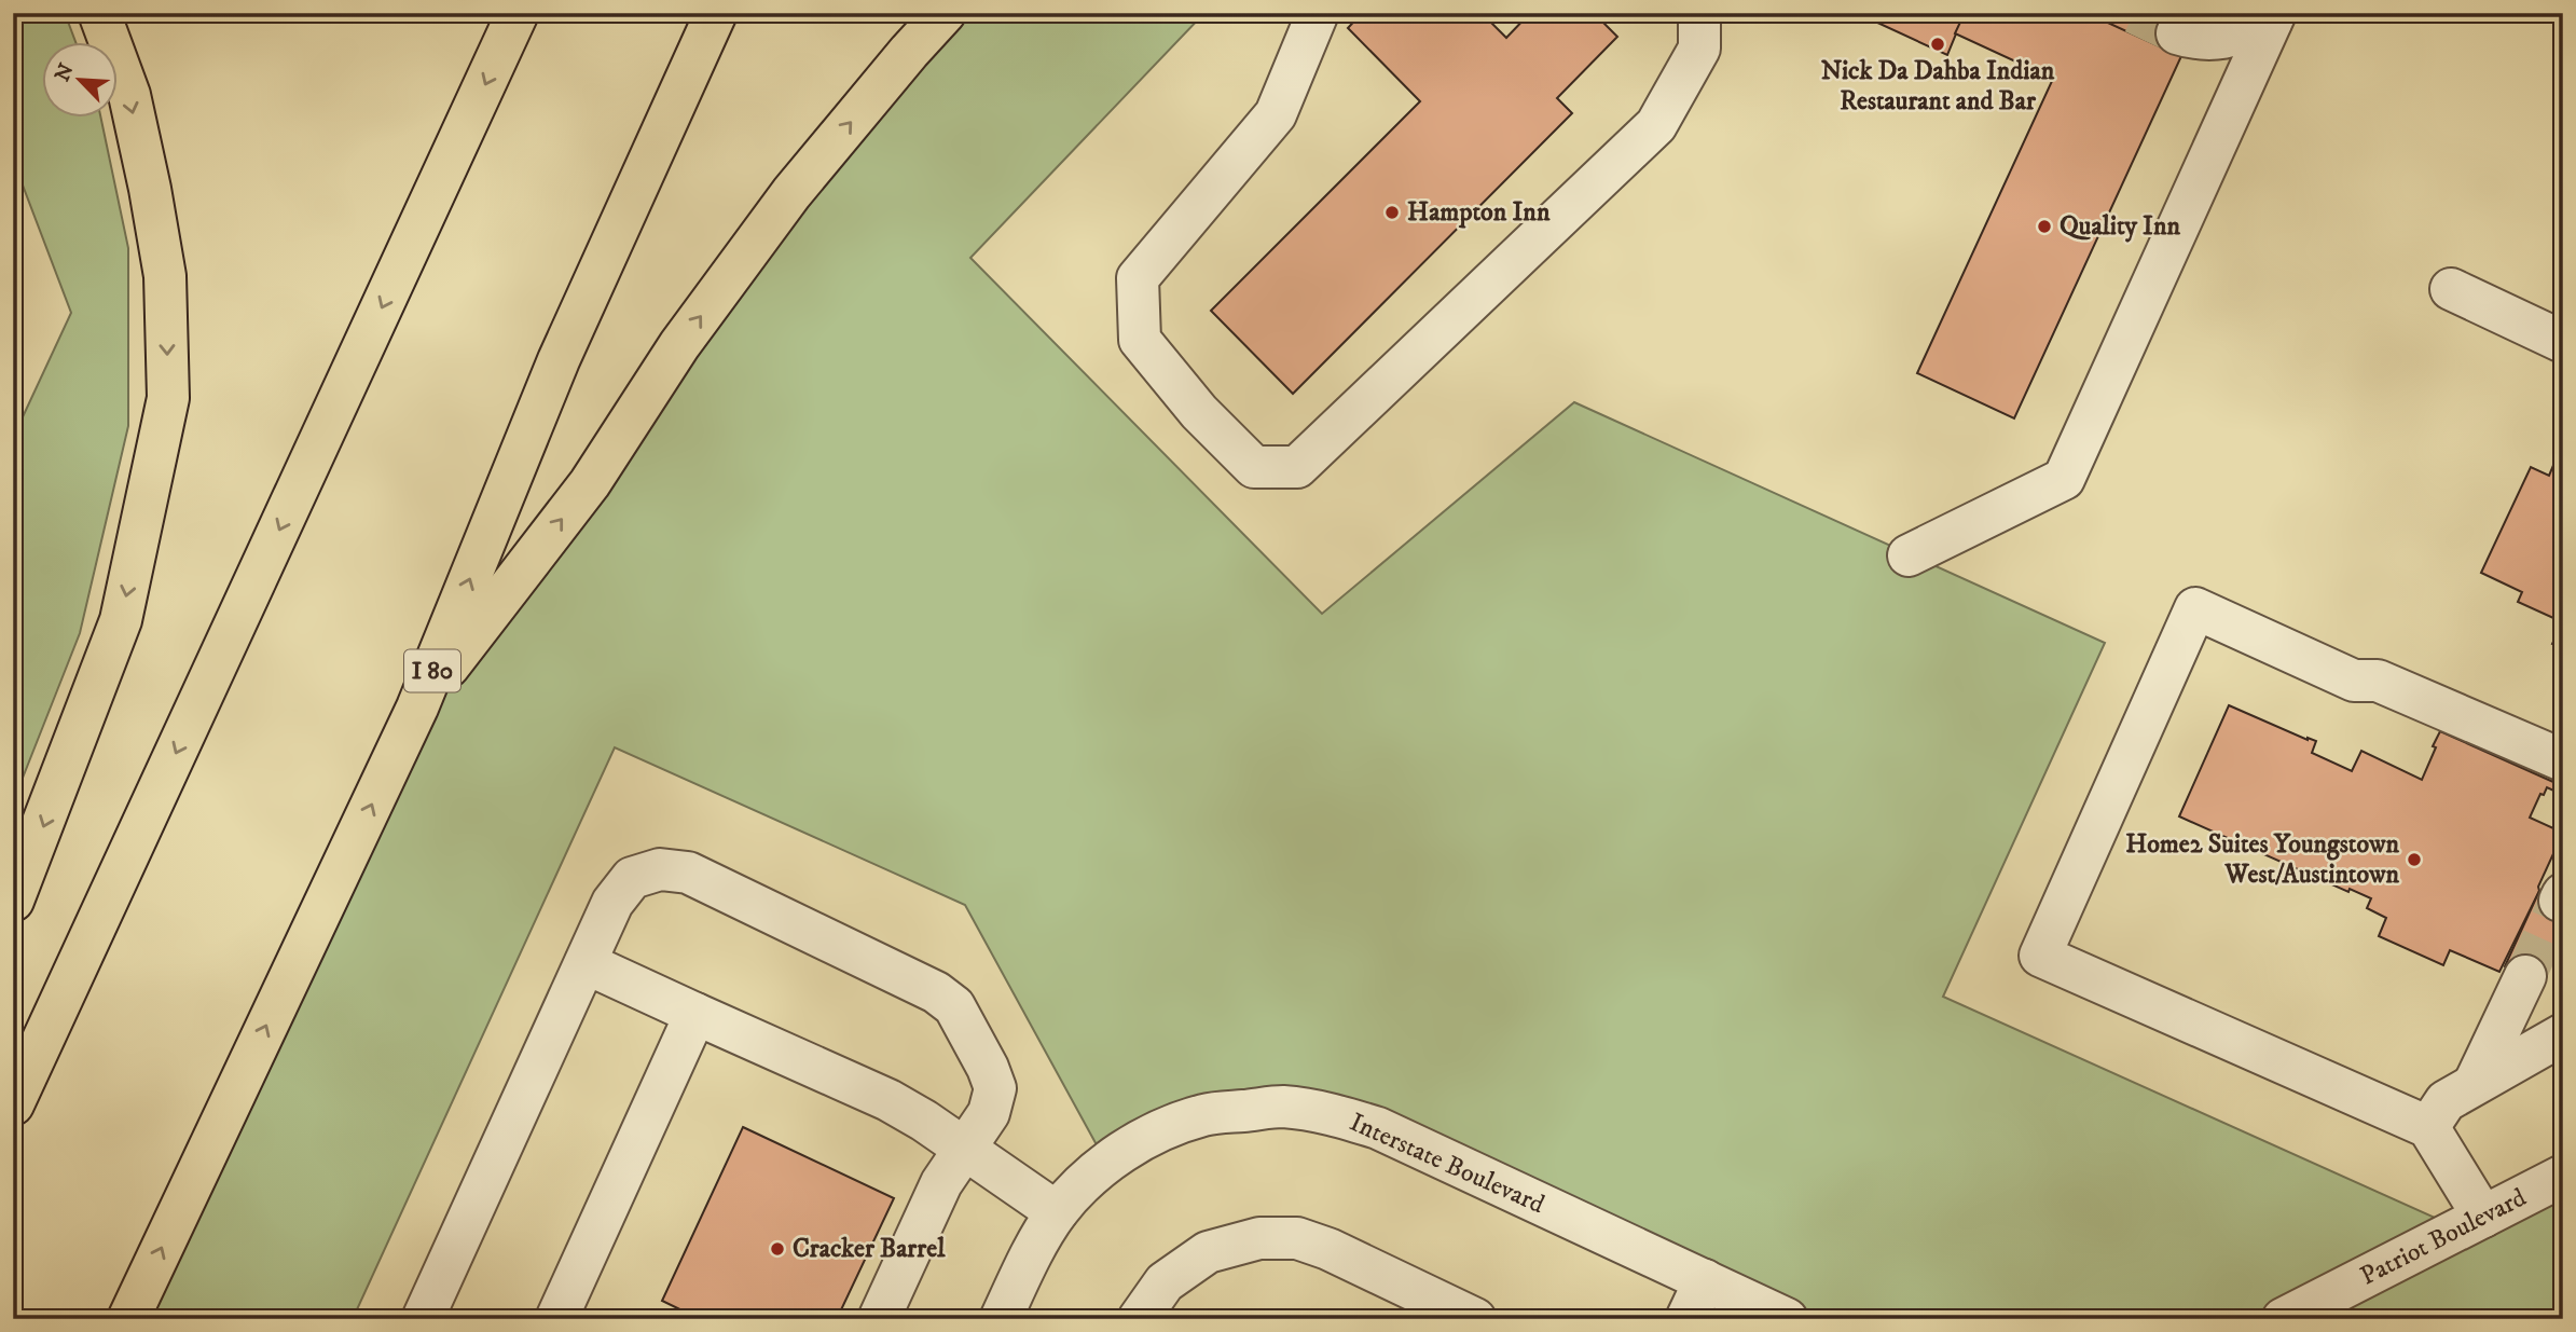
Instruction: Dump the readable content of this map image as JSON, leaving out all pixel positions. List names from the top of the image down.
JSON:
{
  "streets": {
    "highway": ["I 80"],
    "street": ["Interstate Boulevard", "Patriot Boulevard"]
  },
  "places": [
    "Nick Da Dahba Indian Restaurant and Bar",
    "Hampton Inn",
    "Quality Inn",
    "Home2 Suites Youngstown West/Austintown",
    "Cracker Barrel"
  ],
  "north": "top left"
}
